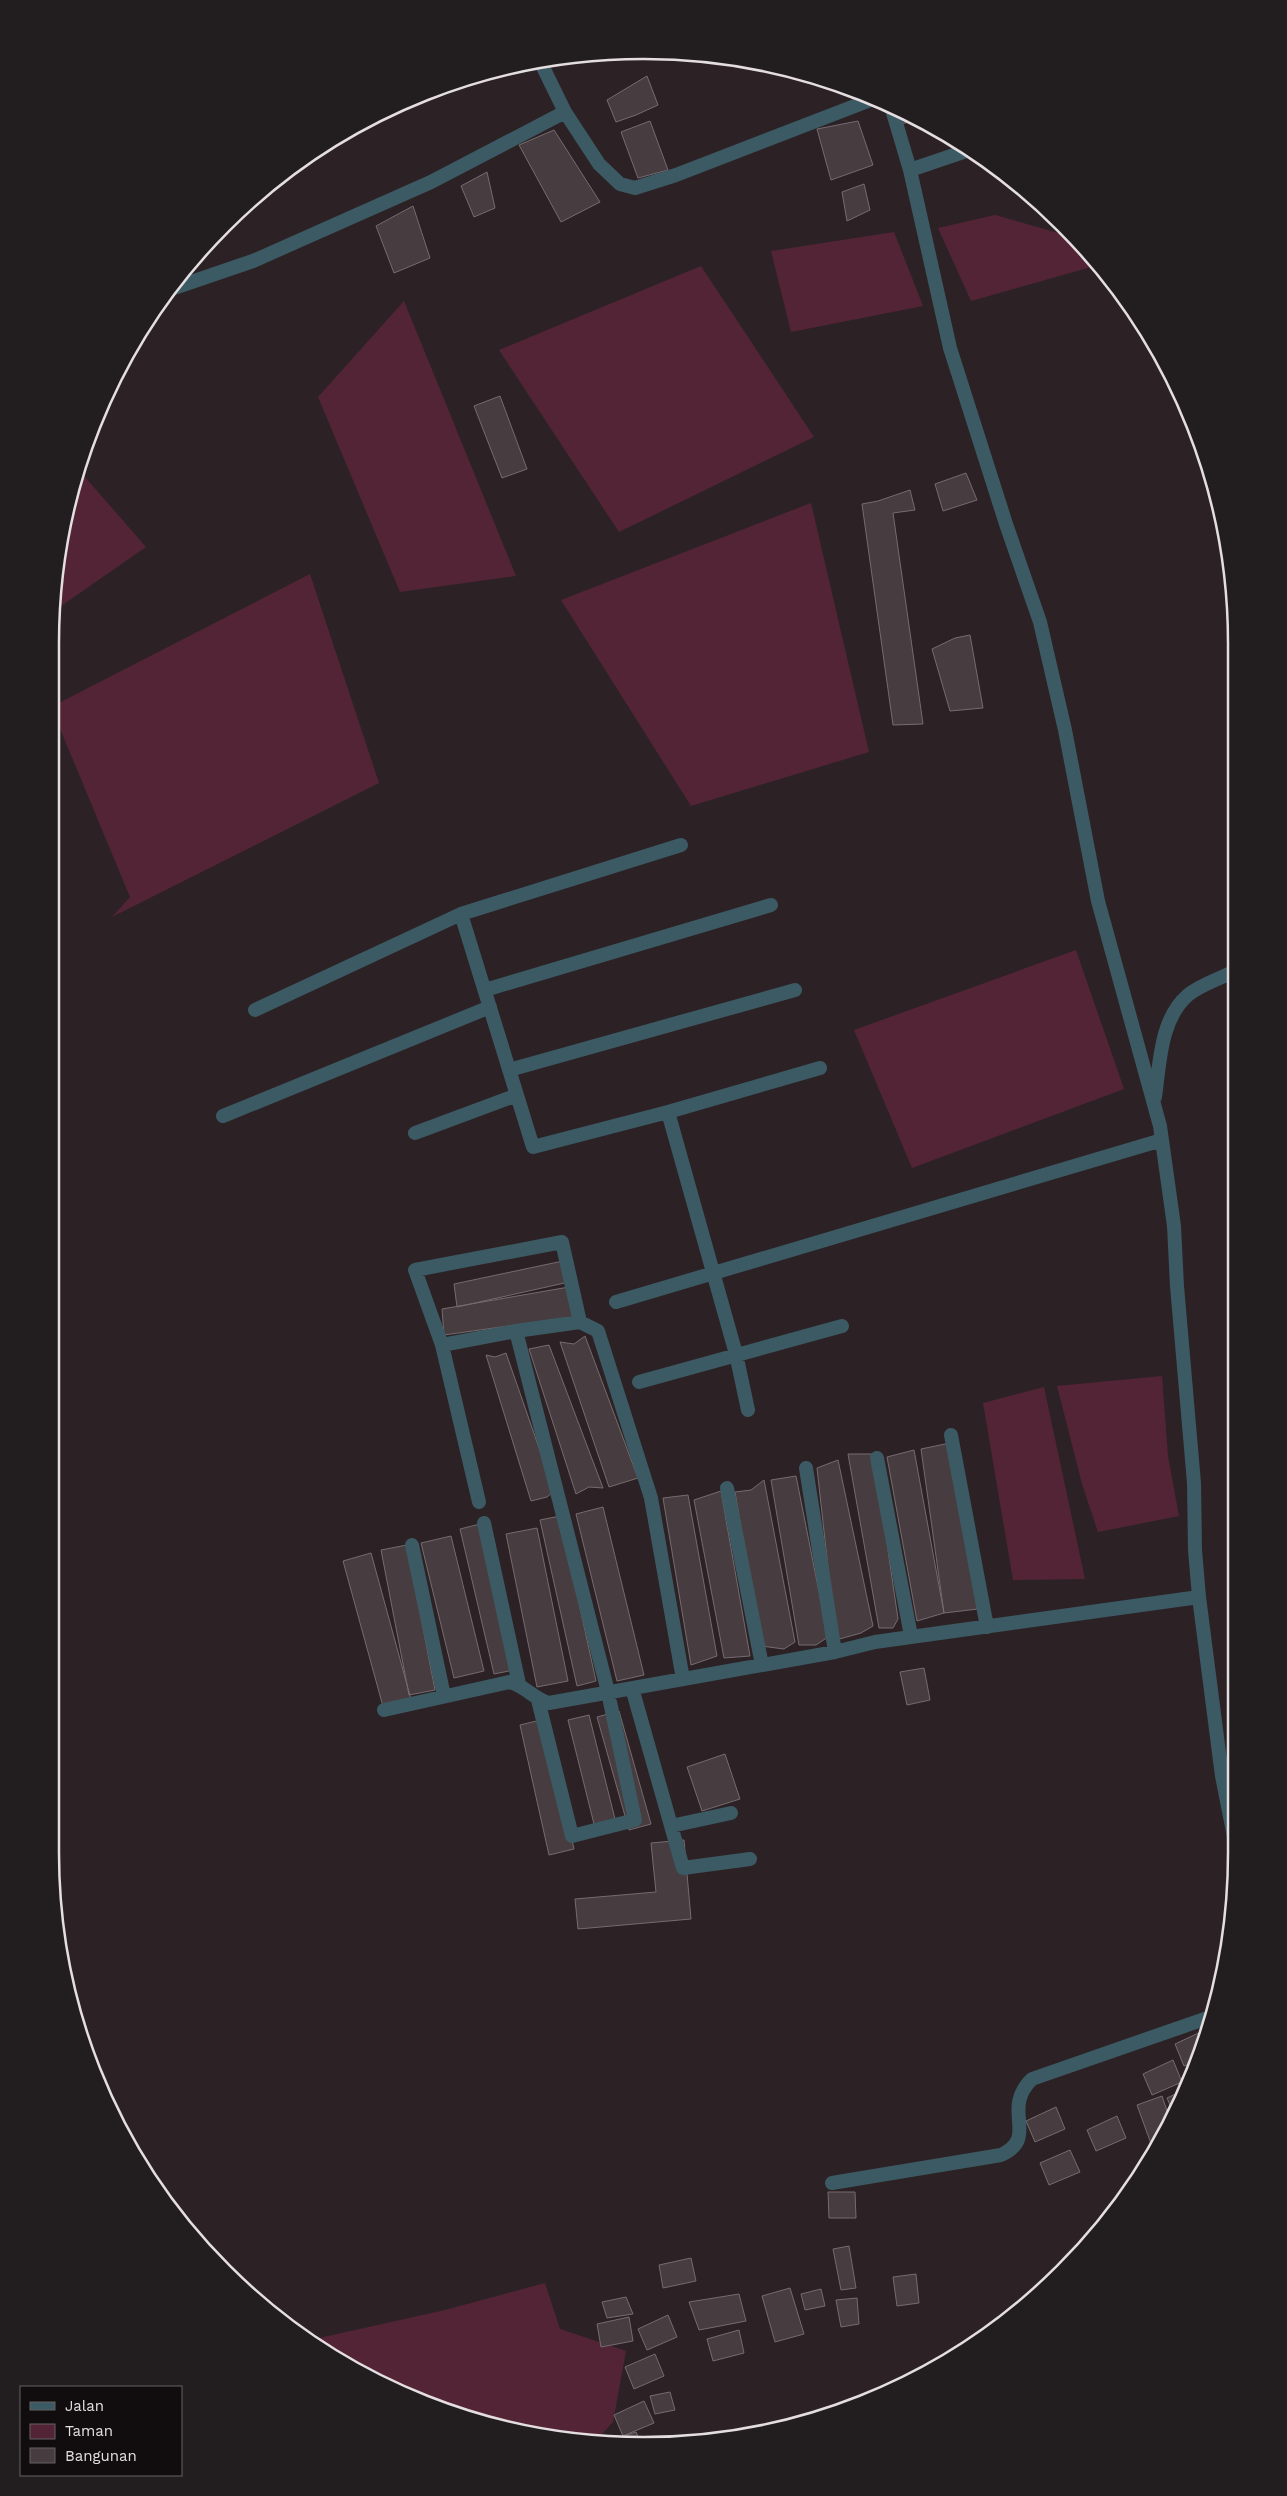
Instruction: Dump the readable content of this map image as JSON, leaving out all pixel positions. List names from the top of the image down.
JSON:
{
  "legend": ["Jalan", "Taman", "Bangunan"]
}
